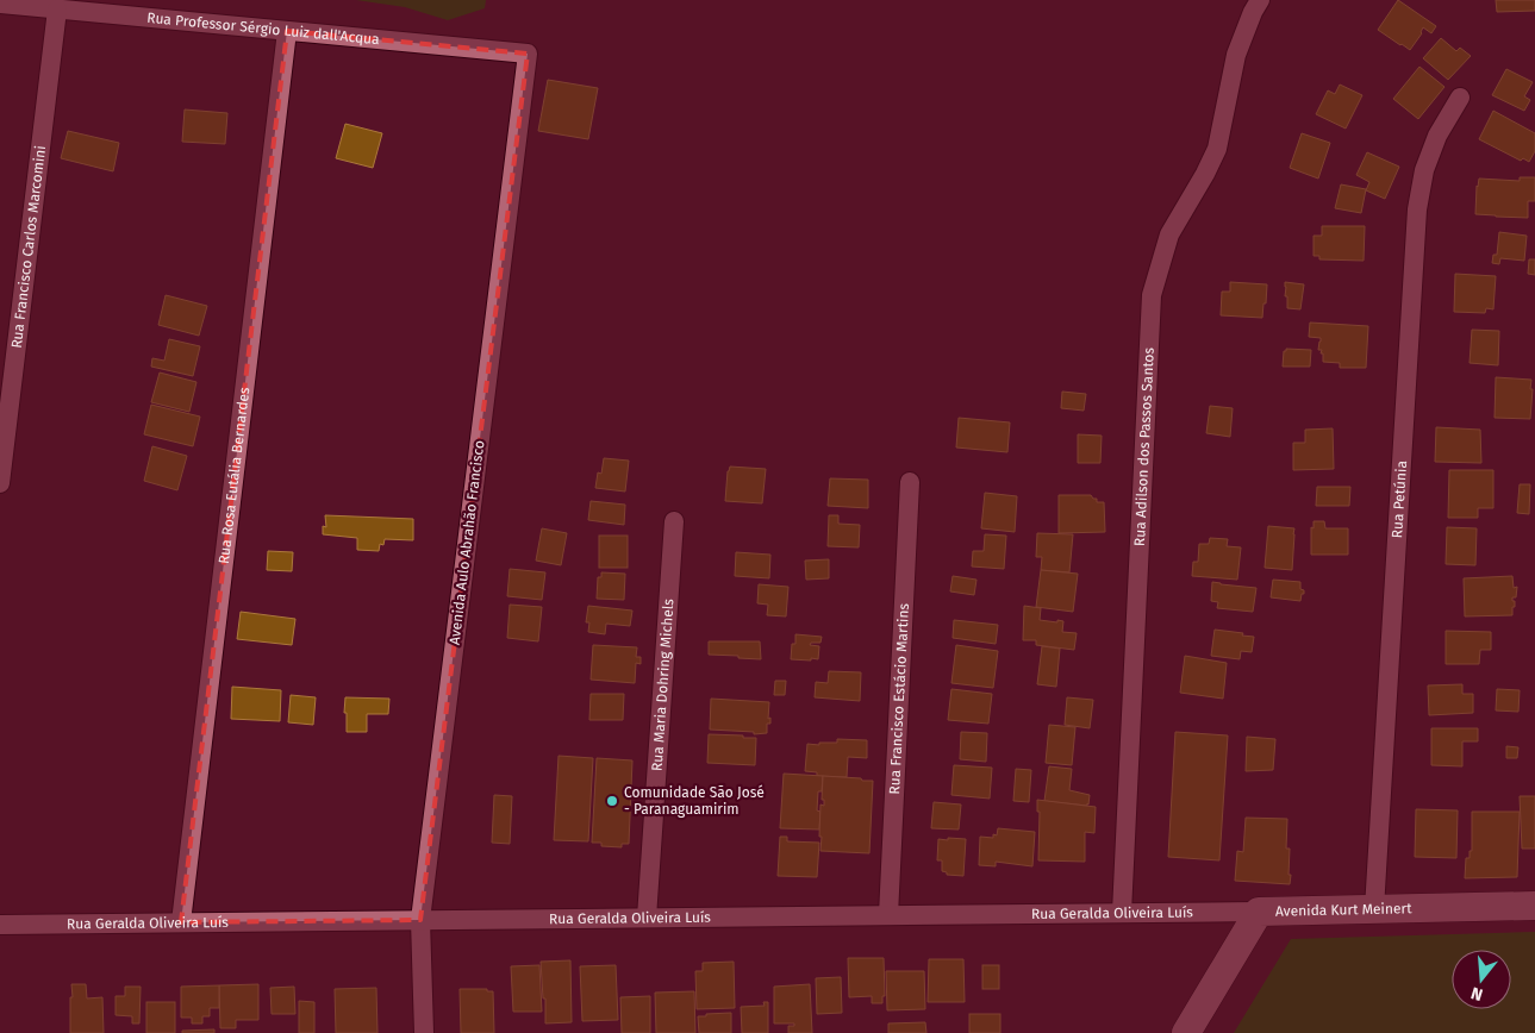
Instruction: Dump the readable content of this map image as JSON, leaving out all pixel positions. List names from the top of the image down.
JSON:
{
  "streets": {
    "main road": ["Avenida Kurt Meinert"],
    "street": [
      "Rua Professor Sérgio Luiz dall'Acqua",
      "Rua Francisco Carlos Marcomini",
      "Rua Adilson dos Passos Santos",
      "Rua Rosa Eutália Bernardes",
      "Rua Petúnia",
      "Avenida Aulo Abrahão Francisco",
      "Rua Maria Dohring Michels",
      "Rua Francisco Estácio Martins",
      "Rua Geralda Oliveira Luís"
    ]
  },
  "crossings": [
    ["Rua Professor Sérgio Luiz dall'Acqua", "Rua Francisco Carlos Marcomini"],
    ["Rua Professor Sérgio Luiz dall'Acqua", "Rua Rosa Eutália Bernardes"],
    ["Rua Professor Sérgio Luiz dall'Acqua", "Avenida Aulo Abrahão Francisco"],
    ["Rua Adilson dos Passos Santos", "Rua Geralda Oliveira Luís"],
    ["Rua Rosa Eutália Bernardes", "Rua Geralda Oliveira Luís"],
    ["Rua Petúnia", "Avenida Kurt Meinert"],
    ["Avenida Aulo Abrahão Francisco", "Rua Geralda Oliveira Luís"],
    ["Rua Maria Dohring Michels", "Rua Geralda Oliveira Luís"],
    ["Rua Francisco Estácio Martins", "Rua Geralda Oliveira Luís"],
    ["Avenida Kurt Meinert", "Rua Geralda Oliveira Luís"]
  ],
  "places": ["Comunidade São José - Paranaguamirim"],
  "north": "bottom"
}
